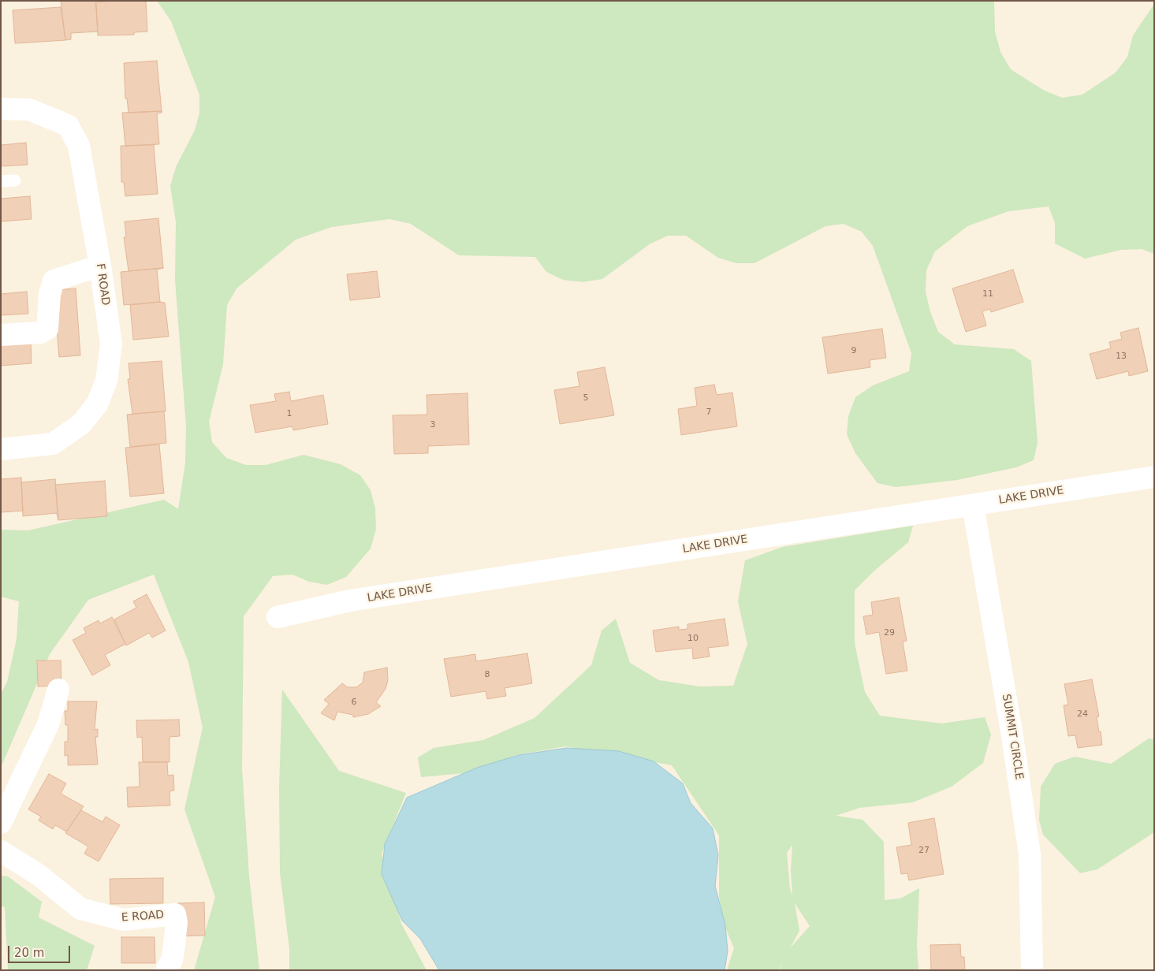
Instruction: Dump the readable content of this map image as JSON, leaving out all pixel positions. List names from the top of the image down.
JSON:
{
  "streets": {
    "street": [
      "F ROAD",
      "LAKE DRIVE",
      "SUMMIT CIRCLE",
      "E ROAD"
    ]
  },
  "crossings": [
    ["LAKE DRIVE", "SUMMIT CIRCLE"]
  ],
  "house_numbers": [
    "11",
    "9",
    "13",
    "5",
    "7",
    "1",
    "3",
    "29",
    "10",
    "8",
    "6",
    "24",
    "27"
  ],
  "scale_bar": "20 m"
}
